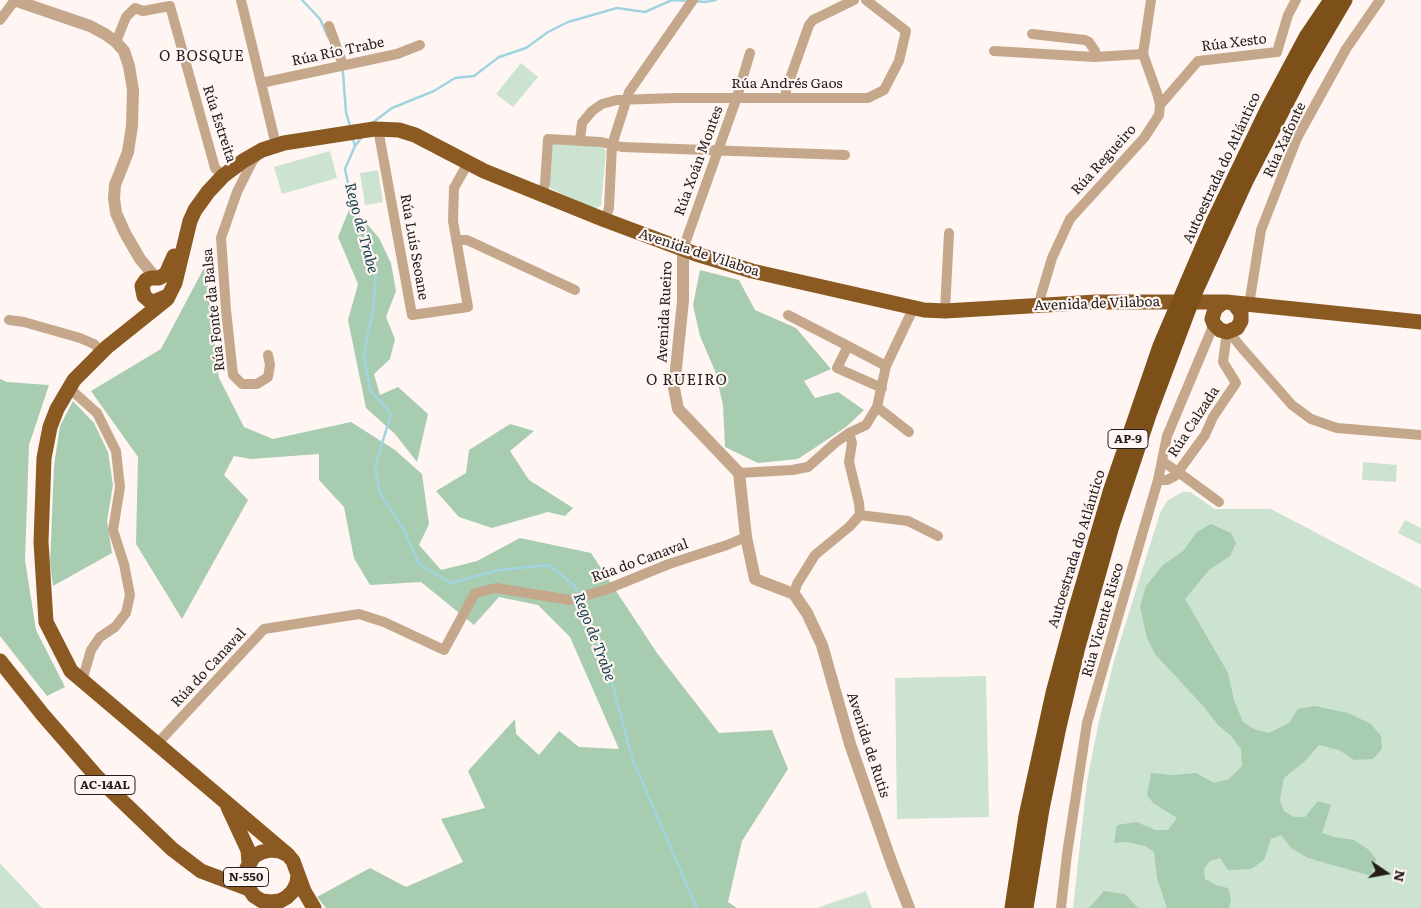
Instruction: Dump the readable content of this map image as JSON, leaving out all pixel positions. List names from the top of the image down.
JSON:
{
  "streets": {
    "highway": [
      "Autoestrada do Atlántico",
      "Avenida de Vilaboa",
      "AP-9",
      "AC-14AL",
      "N-550"
    ],
    "street": [
      "Rúa Xesto",
      "Rúa Río Trabe",
      "Rúa Andrés Gaos",
      "Rúa Estreita",
      "Rúa Xafonte",
      "Rúa Regueiro",
      "Rúa Xoán Montes",
      "Rúa Luís Seoane",
      "Rúa Fonte da Balsa",
      "Avenida Rueiro",
      "Rúa Calzada",
      "Rúa do Canaval",
      "Rúa Vicente Risco",
      "Avenida de Rutis"
    ]
  },
  "crossings": [
    ["Rúa Xesto", "Rúa Regueiro"],
    ["Rúa Andrés Gaos", "Rúa Xoán Montes"],
    ["Rúa Estreita", "Avenida de Vilaboa"],
    ["Rúa Estreita", "Rúa Fonte da Balsa"],
    ["Rúa Regueiro", "Avenida de Vilaboa"],
    ["Rúa Xoán Montes", "Avenida de Vilaboa"],
    ["Rúa Xoán Montes", "Avenida Rueiro"],
    ["Rúa Luís Seoane", "Avenida de Vilaboa"],
    ["Avenida de Vilaboa", "Rúa Fonte da Balsa"],
    ["Avenida de Vilaboa", "Avenida Rueiro"],
    ["Avenida de Vilaboa", "Rúa Calzada"],
    ["Avenida de Vilaboa", "Rúa Vicente Risco"],
    ["Rúa Calzada", "Rúa Vicente Risco"],
    ["AC-14AL", "N-550"]
  ],
  "districts": ["O BOSQUE", "O RUEIRO"],
  "water": ["Rego de Trabe"],
  "north": "right"
}
